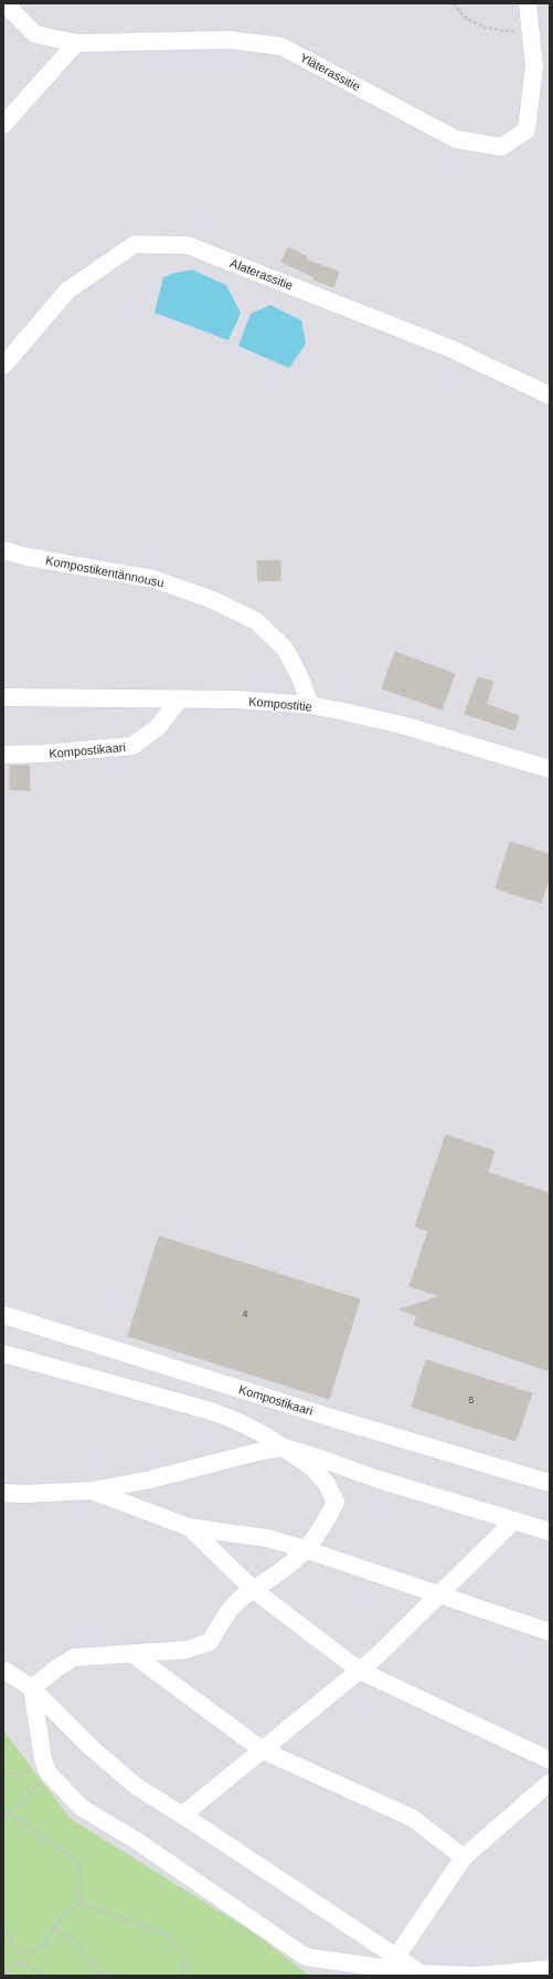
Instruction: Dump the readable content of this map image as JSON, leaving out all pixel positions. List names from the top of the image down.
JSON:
{
  "streets": {
    "street": [
      "Yläterassitie",
      "Alaterassitie",
      "Kompostikentännousu",
      "Kompostitie",
      "Kompostikaari"
    ]
  },
  "crossings": [
    ["Kompostikentännousu", "Kompostitie"],
    ["Kompostitie", "Kompostikaari"]
  ],
  "house_numbers": ["4", "5"]
}
